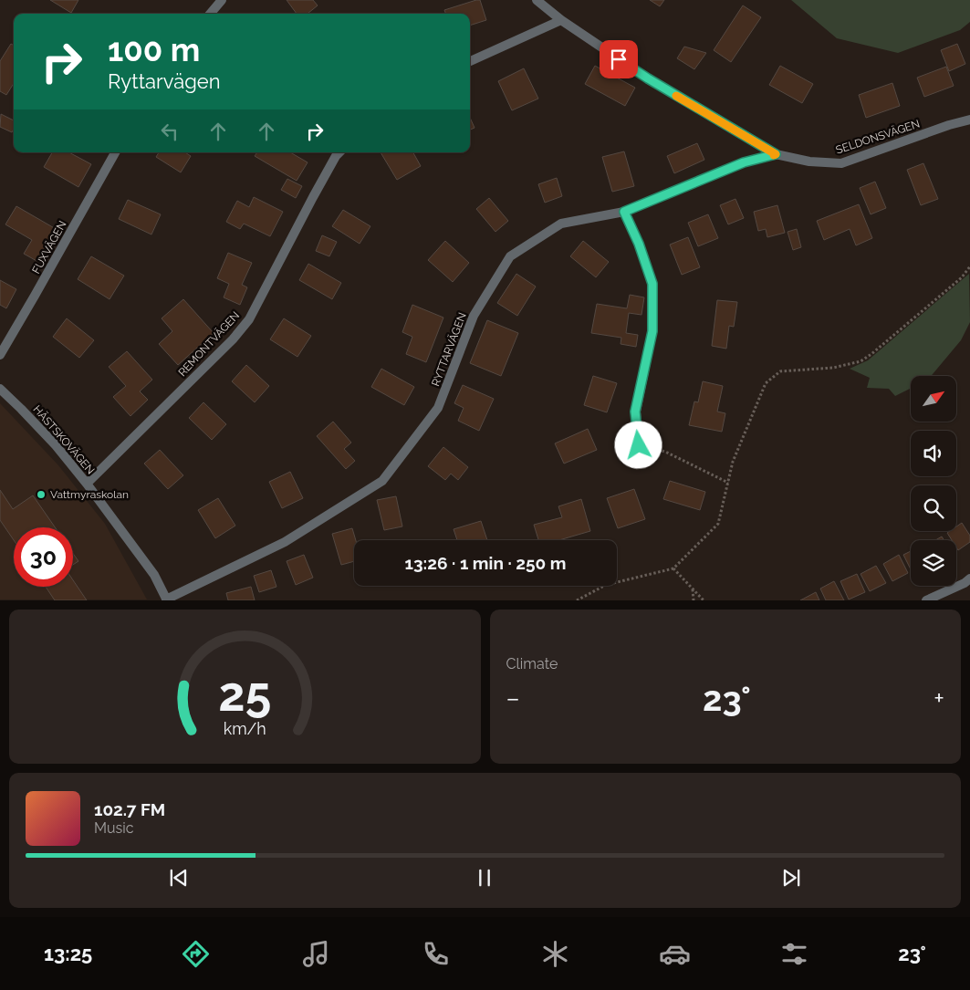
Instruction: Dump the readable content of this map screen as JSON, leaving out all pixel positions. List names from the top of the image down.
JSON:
{
  "streets": {
    "street": [
      "SELDONSVÄGEN",
      "FUXVÄGEN",
      "REMONTVÄGEN",
      "RYTTARVÄGEN",
      "HÄSTSKOVÄGEN"
    ]
  },
  "crossings": [
    ["SELDONSVÄGEN", "RYTTARVÄGEN"],
    ["REMONTVÄGEN", "HÄSTSKOVÄGEN"],
    ["RYTTARVÄGEN", "HÄSTSKOVÄGEN"]
  ],
  "places": ["Vattmyraskolan"],
  "north": "top right",
  "page": {
    "turn": ["100 m", "Ryttarvägen"],
    "limit": "30",
    "trip": "13:26 · 1 min · 250 m",
    "tile": "Climate",
    "heat": ["−", "23°", "+"],
    "song": ["102.7 FM", "Music"],
    "tabs": ["13:25", "23°"],
    "gauge": ["25", "km/h"]
  }
}
